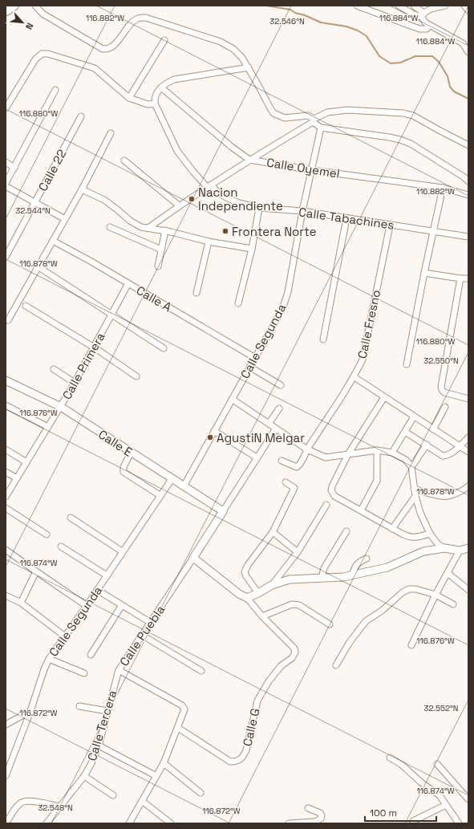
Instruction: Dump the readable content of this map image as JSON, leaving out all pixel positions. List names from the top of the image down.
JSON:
{
  "streets": {
    "main road": ["Calle E", "Calle Puebla"],
    "street": [
      "Calle Oyemel",
      "Calle 22",
      "Calle Tabachines",
      "Calle A",
      "Calle Fresno",
      "Calle Segunda",
      "Calle Primera",
      "Calle Tercera",
      "Calle G"
    ]
  },
  "crossings": [
    ["Calle Oyemel", "Calle Segunda"],
    ["Calle Tabachines", "Calle Fresno"],
    ["Calle Tabachines", "Calle Segunda"],
    ["Calle A", "Calle Segunda"],
    ["Calle A", "Calle Primera"],
    ["Calle Segunda", "Calle E"],
    ["Calle Primera", "Calle E"],
    ["Calle E", "Calle Puebla"],
    ["Calle Puebla", "Calle Tercera"],
    ["Calle Puebla", "Calle G"]
  ],
  "places": ["Nacion Independiente", "Frontera Norte", "AgustiN Melgar"],
  "scale_bar": "100 m",
  "north": "bottom right",
  "coordinates": [
    "116.882°W",
    "116.884°W",
    "32.546°N",
    "116.880°W",
    "32.544°N",
    "116.878°W",
    "32.550°N",
    "116.876°W",
    "116.874°W",
    "32.552°N",
    "116.872°W",
    "32.548°N"
  ]
}
